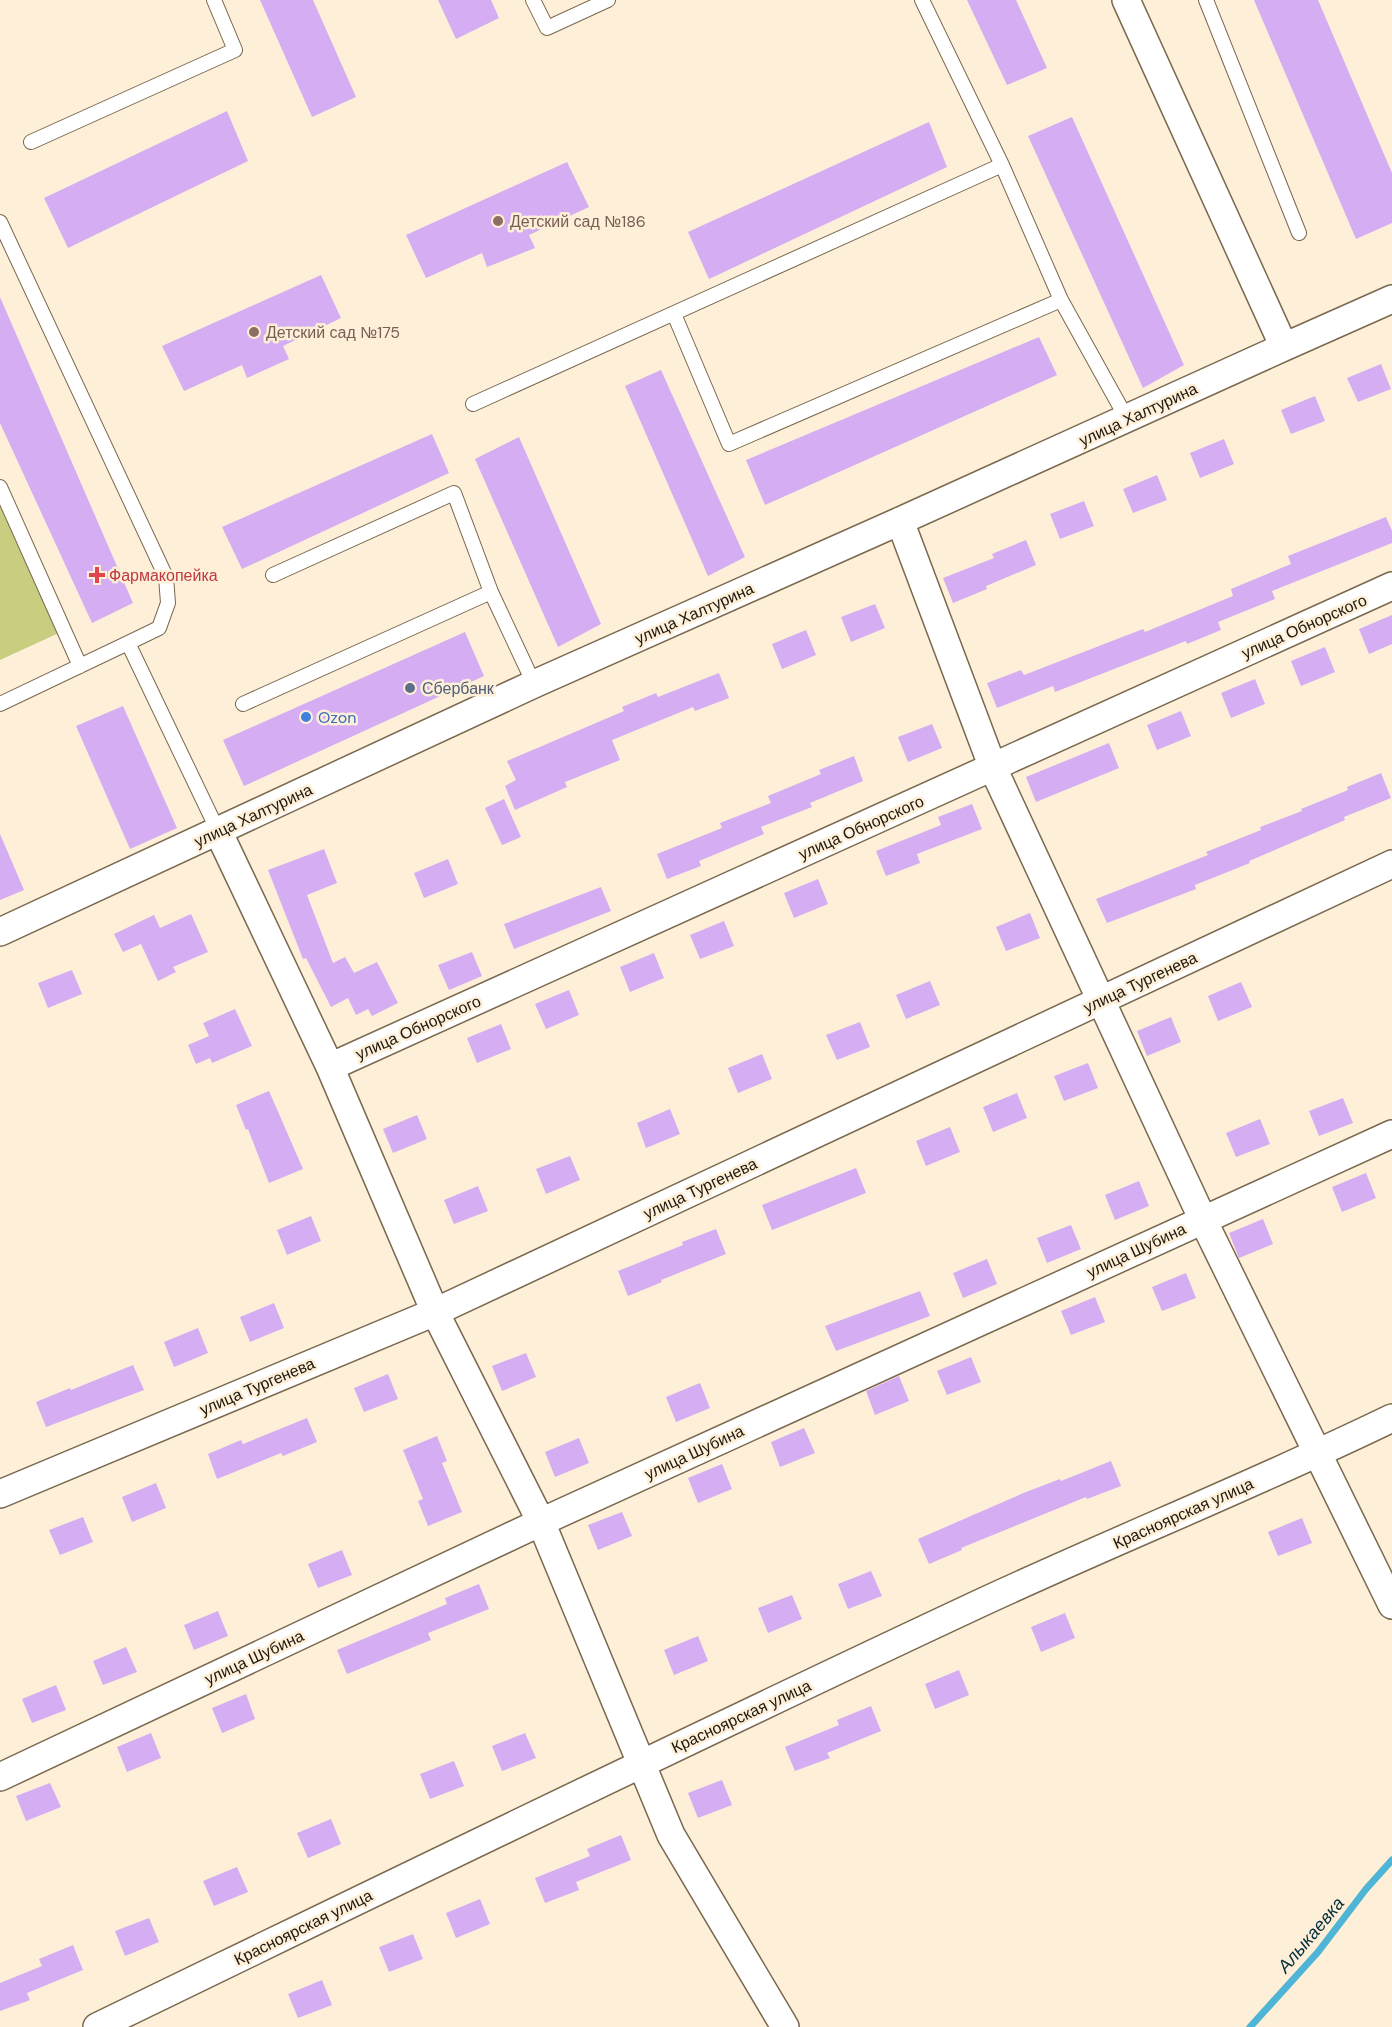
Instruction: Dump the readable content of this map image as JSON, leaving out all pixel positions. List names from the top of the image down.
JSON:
{
  "streets": {
    "street": [
      "улица Халтурина",
      "улица Обнорского",
      "улица Тургенева",
      "улица Шубина",
      "Красноярская улица"
    ]
  },
  "water": ["Алыкаевка"],
  "places": {
    "other": [
      "Детский сад №186",
      "Детский сад №175",
      "Сбербанк",
      "Ozon"
    ],
    "health": ["Фармакопейка"]
  }
}
